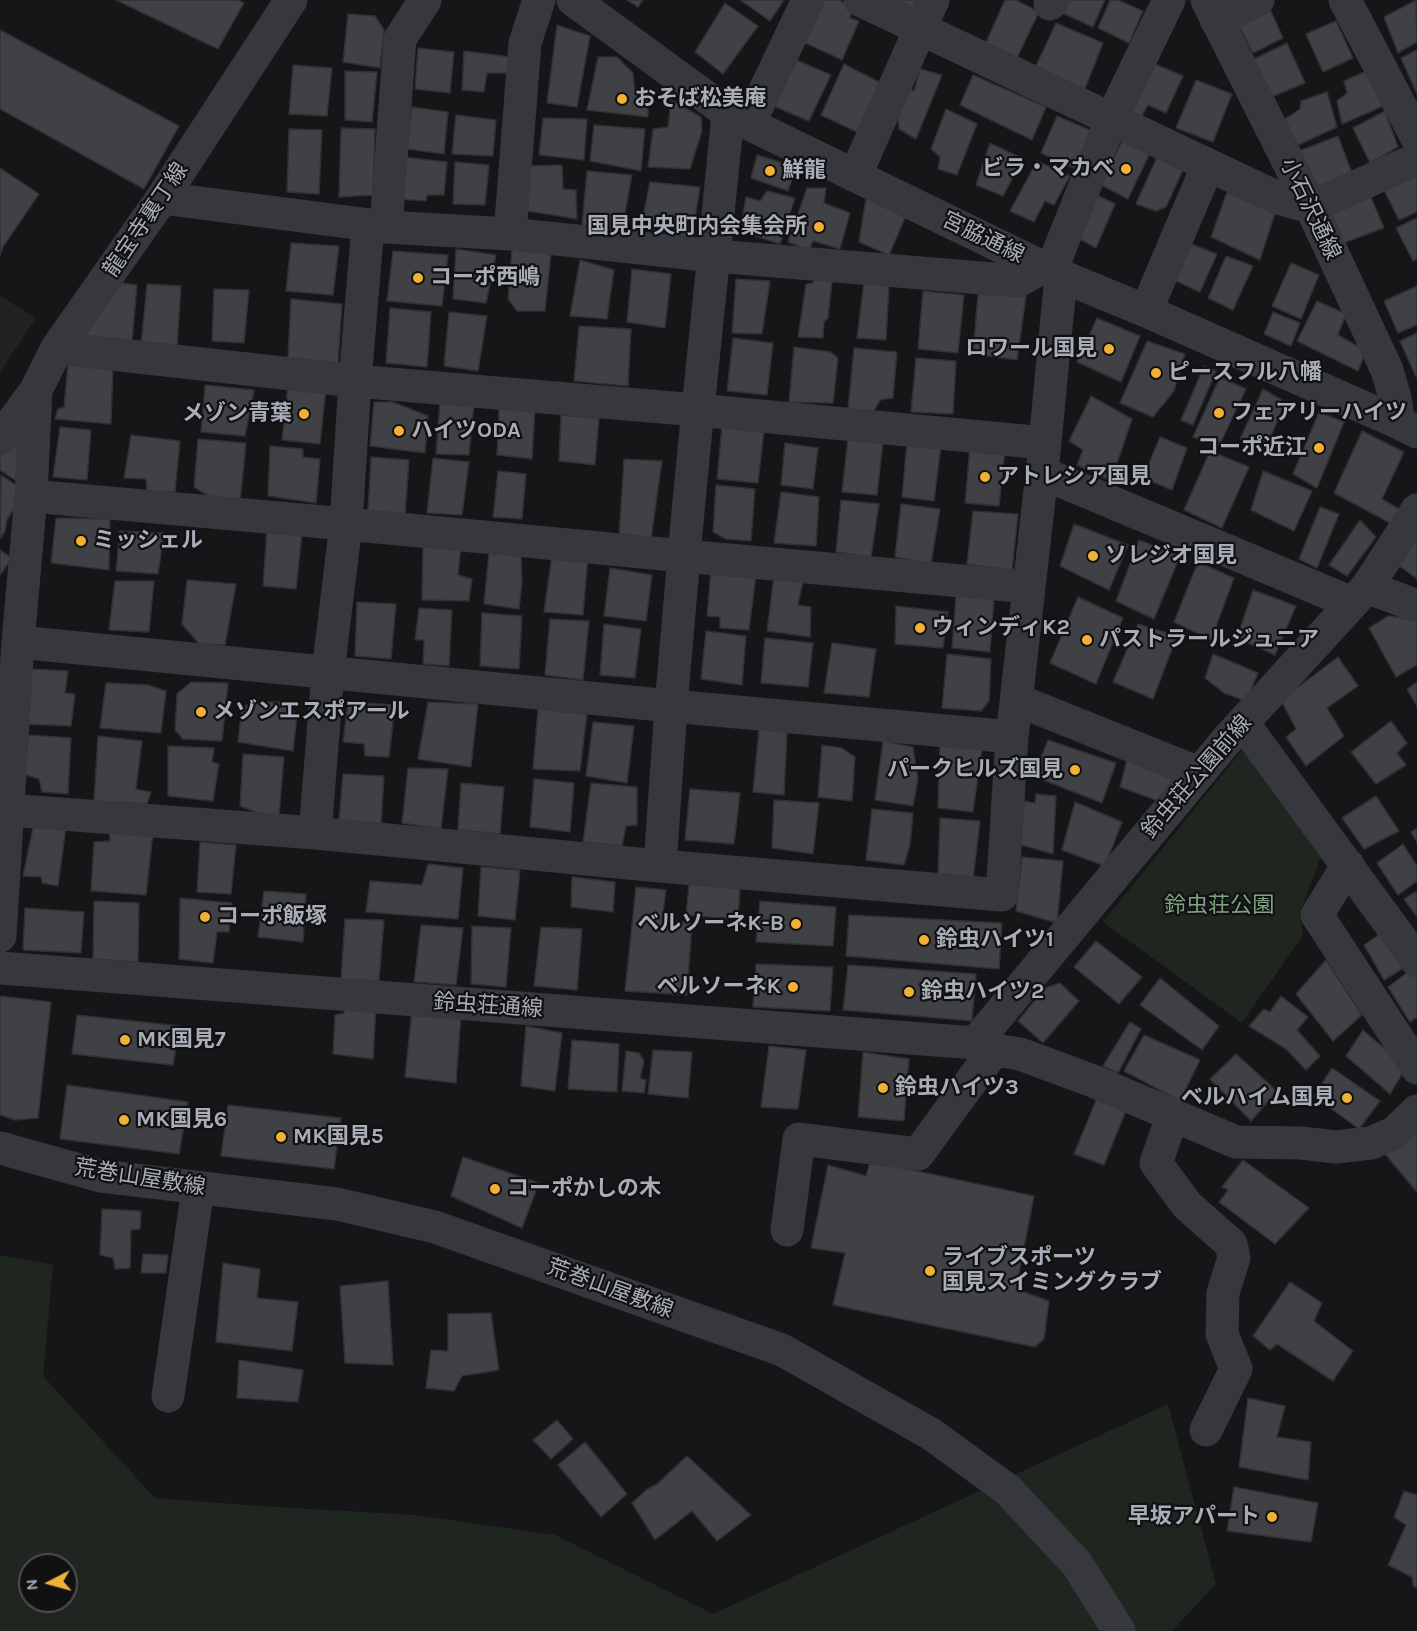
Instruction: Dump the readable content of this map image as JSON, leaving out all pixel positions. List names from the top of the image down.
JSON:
{
  "streets": {
    "street": [
      "小石沢通線",
      "龍宝寺裏丁線",
      "宮脇通線",
      "鈴虫荘公園前線",
      "鈴虫荘通線",
      "荒巻山屋敷線"
    ]
  },
  "crossings": [
    ["小石沢通線", "宮脇通線"],
    ["鈴虫荘公園前線", "鈴虫荘通線"]
  ],
  "parks": ["鈴虫荘公園"],
  "places": [
    "おそば松美庵",
    "ビラ・マカベ",
    "鮮龍",
    "国見中央町内会集会所",
    "コーポ西嶋",
    "ロワール国見",
    "ピースフル八幡",
    "フェアリーハイツ",
    "メゾン青葉",
    "ハイツODA",
    "コーポ近江",
    "アトレシア国見",
    "ミッシェル",
    "ソレジオ国見",
    "ウィンディK2",
    "パストラールジュニア",
    "メゾンエスポアール",
    "パークヒルズ国見",
    "コーポ飯塚",
    "ベルソーネK-B",
    "鈴虫ハイツ1",
    "ベルソーネK",
    "鈴虫ハイツ2",
    "MK国見7",
    "鈴虫ハイツ3",
    "ベルハイム国見",
    "MK国見6",
    "MK国見5",
    "コーポかしの木",
    "ライブスポーツ 国見スイミングクラブ",
    "早坂アパート"
  ],
  "north": "left"
}
